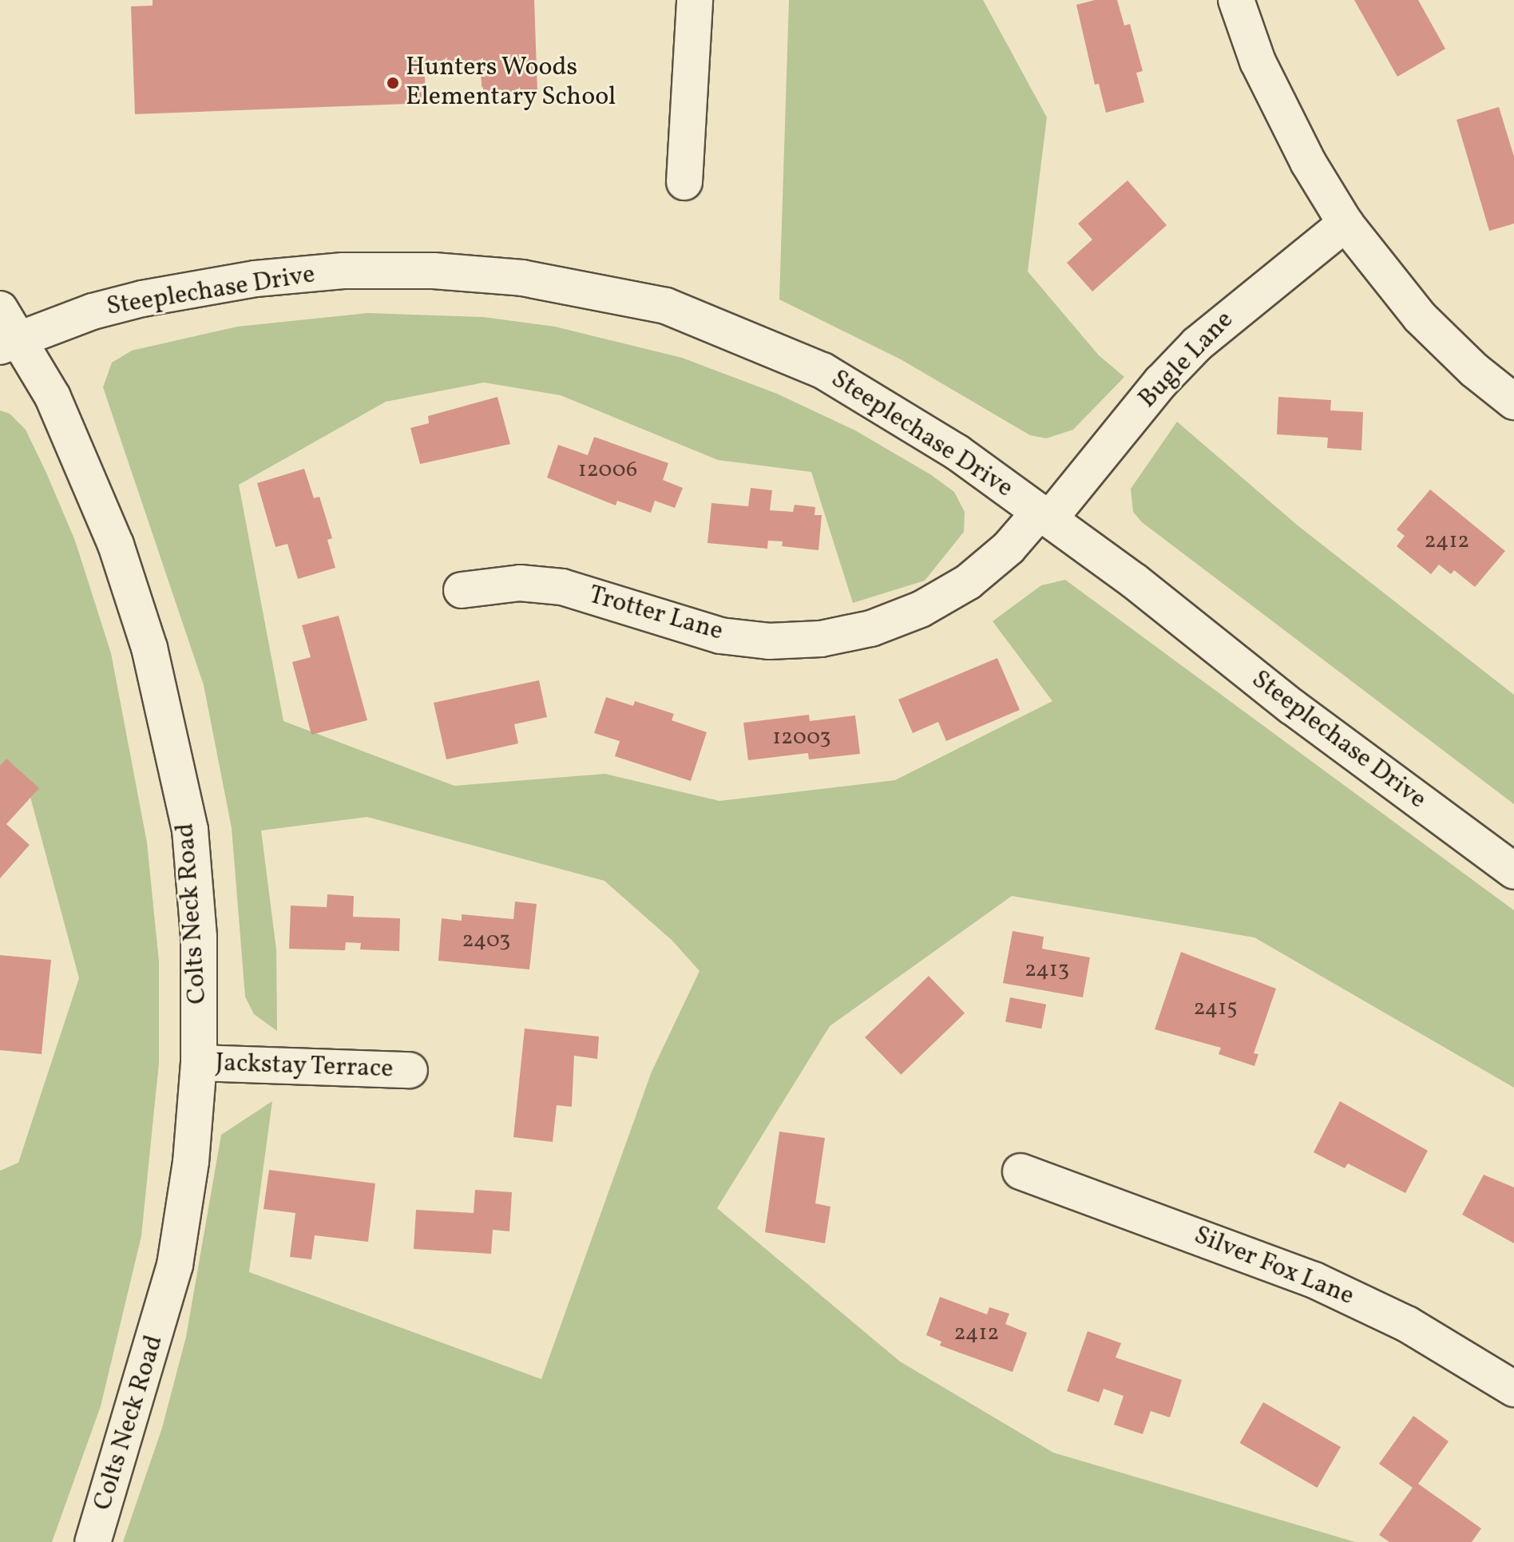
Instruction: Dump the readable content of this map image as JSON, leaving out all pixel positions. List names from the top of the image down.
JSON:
{
  "streets": {
    "street": [
      "Steeplechase Drive",
      "Bugle Lane",
      "Trotter Lane",
      "Colts Neck Road",
      "Jackstay Terrace",
      "Silver Fox Lane"
    ]
  },
  "crossings": [
    ["Steeplechase Drive", "Bugle Lane"],
    ["Steeplechase Drive", "Trotter Lane"],
    ["Steeplechase Drive", "Colts Neck Road"],
    ["Bugle Lane", "Trotter Lane"],
    ["Colts Neck Road", "Jackstay Terrace"]
  ],
  "places": ["Hunters Woods Elementary School"],
  "house_numbers": [
    "12006",
    "2412",
    "12003",
    "2403",
    "2413",
    "2415",
    "2412"
  ]
}
